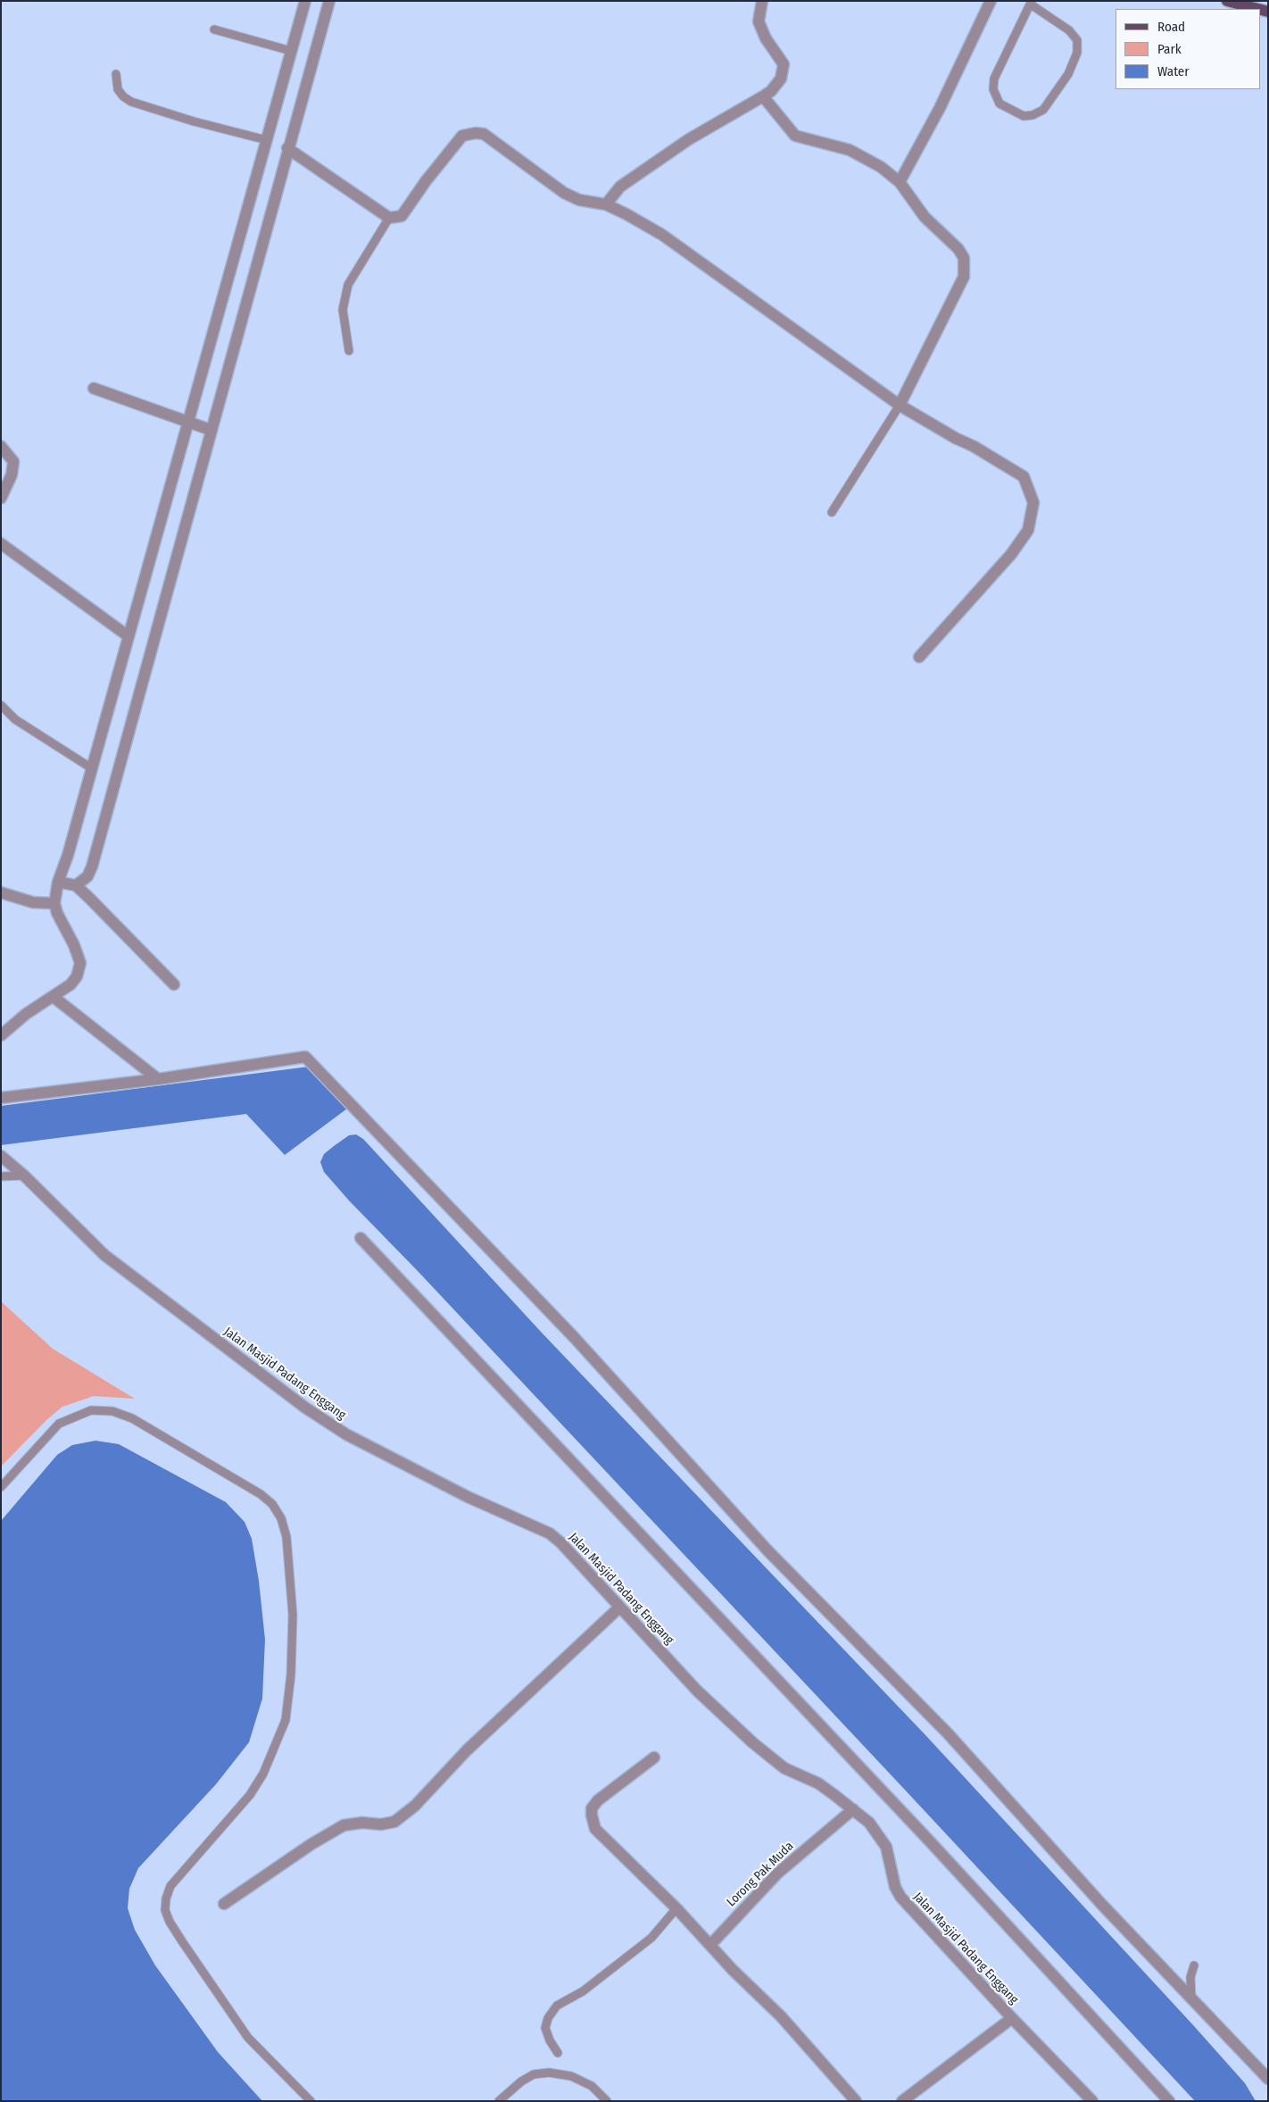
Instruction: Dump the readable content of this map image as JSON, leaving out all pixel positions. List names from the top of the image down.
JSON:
{
  "streets": {
    "street": ["Jalan Masjid Padang Enggang", "Lorong Pak Muda"]
  },
  "crossings": [
    ["Jalan Masjid Padang Enggang", "Lorong Pak Muda"]
  ],
  "legend": ["Road", "Park", "Water"]
}
